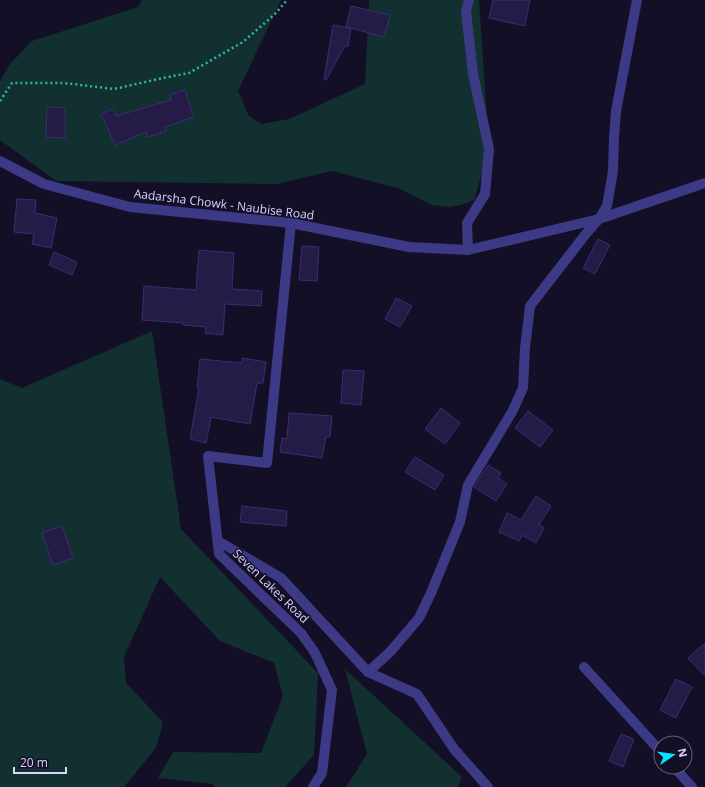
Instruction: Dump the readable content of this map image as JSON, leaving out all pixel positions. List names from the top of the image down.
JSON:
{
  "streets": {
    "street": ["Aadarsha Chowk - Naubise Road", "Seven Lakes Road"]
  },
  "crossings": [
    ["Aadarsha Chowk - Naubise Road", "Seven Lakes Road"]
  ],
  "scale_bar": "20 m",
  "north": "right"
}
